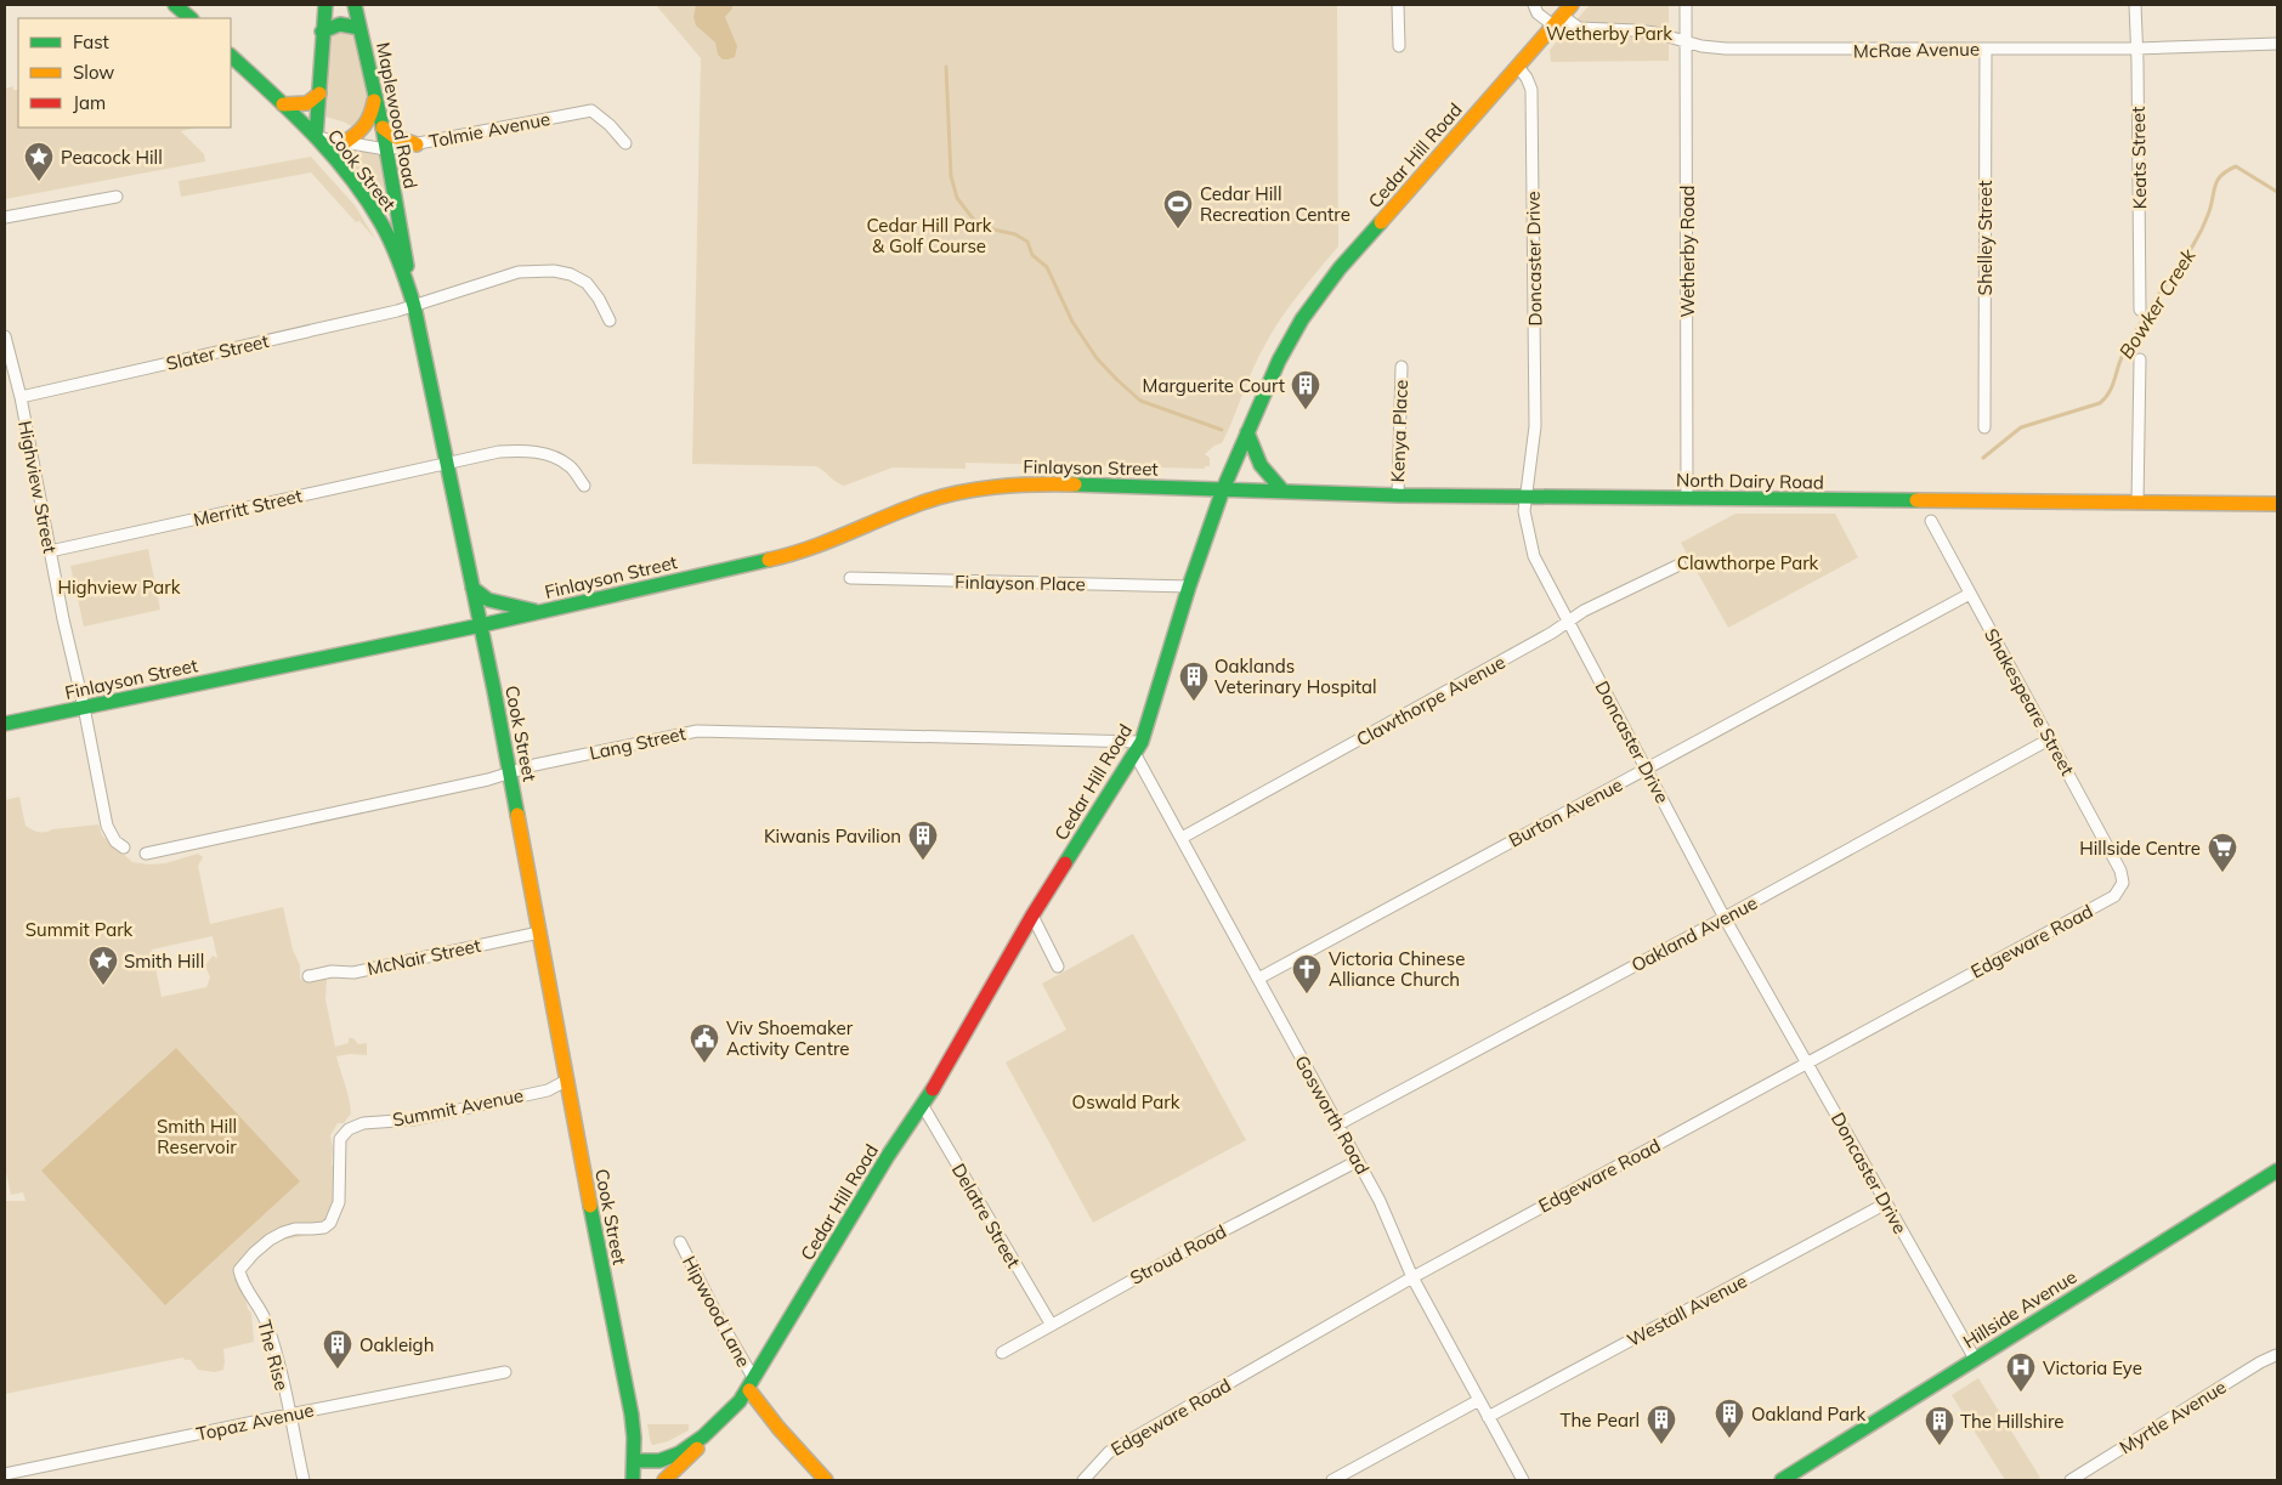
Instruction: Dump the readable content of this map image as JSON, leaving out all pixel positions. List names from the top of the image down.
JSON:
{
  "streets": {
    "street": [
      "McRae Avenue",
      "Maplewood Road",
      "Tolmie Avenue",
      "Cedar Hill Road",
      "Keats Street",
      "Cook Street",
      "Shelley Street",
      "Wetherby Road",
      "Doncaster Drive",
      "Slater Street",
      "Kenya Place",
      "Finlayson Street",
      "North Dairy Road",
      "Highview Street",
      "Merritt Street",
      "Finlayson Place",
      "Clawthorpe Avenue",
      "Shakespeare Street",
      "Lang Street",
      "Burton Avenue",
      "Oakland Avenue",
      "Edgeware Road",
      "McNair Street",
      "Summit Avenue",
      "Gosworth Road",
      "Delatre Street",
      "Stroud Road",
      "Hillside Avenue",
      "Westall Avenue",
      "Hipwood Lane",
      "The Rise",
      "Myrtle Avenue",
      "Topaz Avenue"
    ]
  },
  "crossings": [
    ["McRae Avenue", "Cedar Hill Road"],
    ["McRae Avenue", "Keats Street"],
    ["McRae Avenue", "Shelley Street"],
    ["McRae Avenue", "Wetherby Road"],
    ["Maplewood Road", "Tolmie Avenue"],
    ["Maplewood Road", "Cook Street"],
    ["Maplewood Road", "Slater Street"],
    ["Tolmie Avenue", "Cook Street"],
    ["Cedar Hill Road", "Doncaster Drive"],
    ["Cedar Hill Road", "Finlayson Street"],
    ["Cedar Hill Road", "North Dairy Road"],
    ["Cedar Hill Road", "Finlayson Place"],
    ["Cedar Hill Road", "Lang Street"],
    ["Cedar Hill Road", "Gosworth Road"],
    ["Cedar Hill Road", "Delatre Street"],
    ["Cedar Hill Road", "Hipwood Lane"],
    ["Cook Street", "Slater Street"],
    ["Cook Street", "Finlayson Street"],
    ["Cook Street", "Merritt Street"],
    ["Cook Street", "Lang Street"],
    ["Cook Street", "McNair Street"],
    ["Cook Street", "Summit Avenue"],
    ["Wetherby Road", "North Dairy Road"],
    ["Doncaster Drive", "North Dairy Road"],
    ["Doncaster Drive", "Clawthorpe Avenue"],
    ["Doncaster Drive", "Burton Avenue"],
    ["Doncaster Drive", "Oakland Avenue"],
    ["Doncaster Drive", "Edgeware Road"],
    ["Doncaster Drive", "Hillside Avenue"],
    ["Doncaster Drive", "Westall Avenue"],
    ["Slater Street", "Highview Street"],
    ["Kenya Place", "North Dairy Road"],
    ["Finlayson Street", "North Dairy Road"],
    ["Finlayson Street", "Highview Street"],
    ["Highview Street", "Merritt Street"],
    ["Clawthorpe Avenue", "Gosworth Road"],
    ["Shakespeare Street", "Burton Avenue"],
    ["Shakespeare Street", "Oakland Avenue"],
    ["Shakespeare Street", "Edgeware Road"],
    ["Lang Street", "Gosworth Road"],
    ["Burton Avenue", "Gosworth Road"],
    ["Oakland Avenue", "Gosworth Road"],
    ["Edgeware Road", "Gosworth Road"],
    ["Summit Avenue", "The Rise"],
    ["Gosworth Road", "Stroud Road"],
    ["Gosworth Road", "Westall Avenue"],
    ["Delatre Street", "Stroud Road"],
    ["The Rise", "Topaz Avenue"]
  ],
  "water": ["Bowker Creek"],
  "parks": [
    "Wetherby Park",
    "Cedar Hill Park & Golf Course",
    "Clawthorpe Park",
    "Highview Park",
    "Summit Park",
    "Oswald Park",
    "Smith Hill Reservoir"
  ],
  "places": {
    "place": ["Peacock Hill", "Smith Hill"],
    "sports": ["Cedar Hill Recreation Centre"],
    "building": [
      "Marguerite Court",
      "Oaklands Veterinary Hospital",
      "Kiwanis Pavilion",
      "Oakleigh",
      "Oakland Park",
      "The Pearl",
      "The Hillshire"
    ],
    "supermarket": ["Hillside Centre"],
    "church": ["Victoria Chinese Alliance Church"],
    "public building": ["Viv Shoemaker Activity Centre"],
    "hospital": ["Victoria Eye"]
  },
  "legend": ["Fast", "Slow", "Jam"]
}
